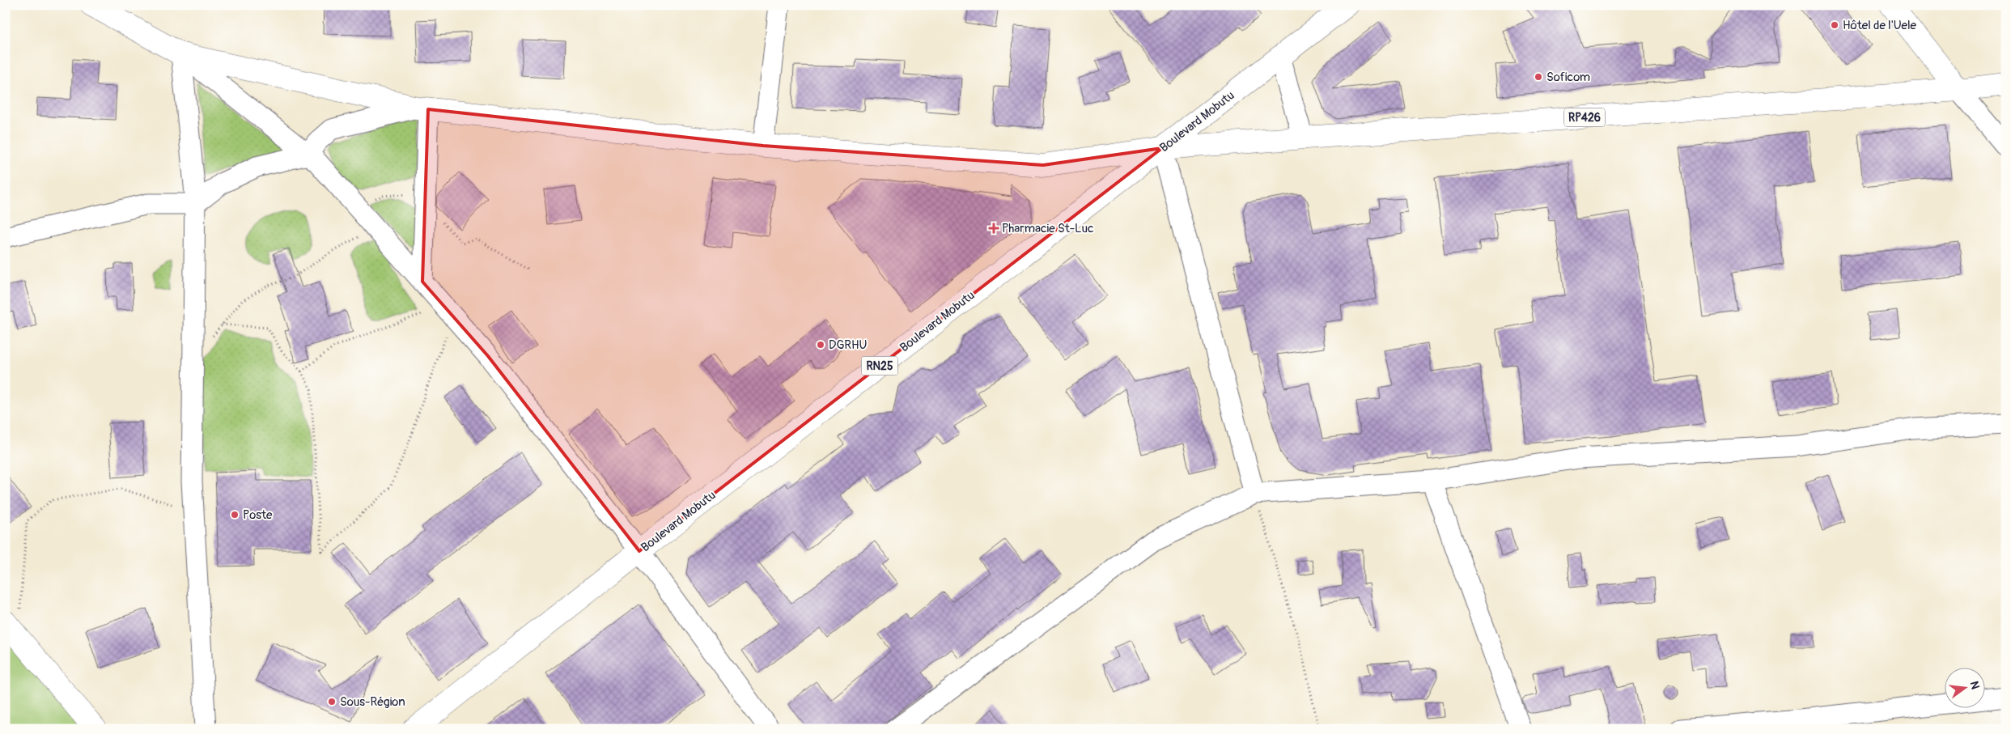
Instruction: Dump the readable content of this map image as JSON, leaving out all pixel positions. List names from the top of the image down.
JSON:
{
  "streets": {
    "main road": ["RP426", "Boulevard Mobutu", "RN25"]
  },
  "crossings": [
    ["RP426", "Boulevard Mobutu"]
  ],
  "places": {
    "other": [
      "Hôtel de l'Uele",
      "Soficom",
      "DGRHU",
      "Poste",
      "Sous-Région"
    ],
    "health": ["Pharmacie St-Luc"]
  },
  "north": "right"
}
